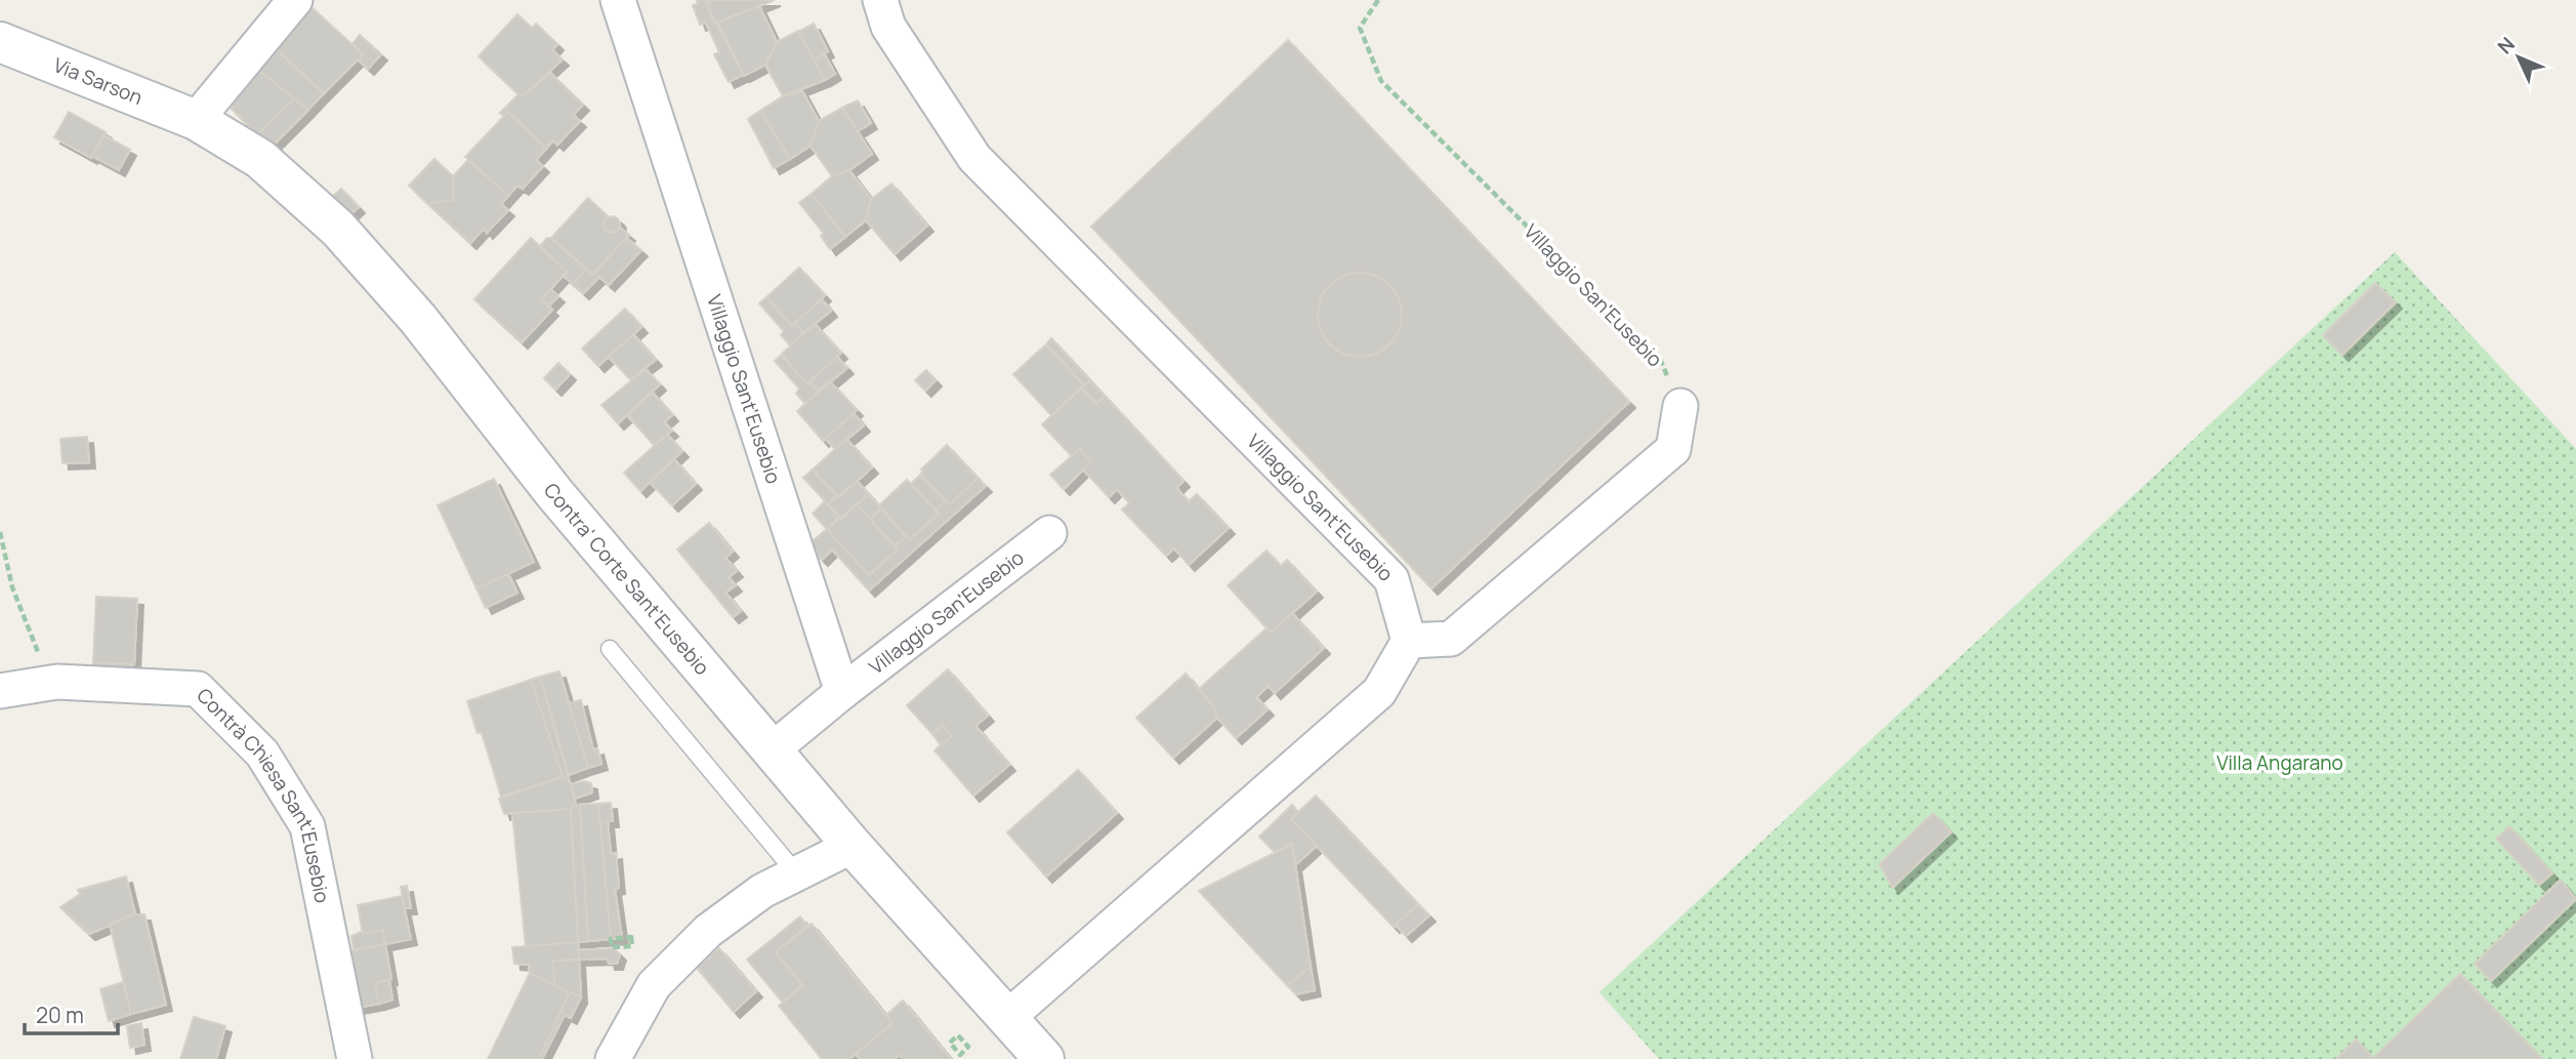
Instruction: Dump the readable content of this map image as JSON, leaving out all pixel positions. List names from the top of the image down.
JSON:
{
  "streets": {
    "street": [
      "Via Sarson",
      "Villaggio San'Eusebio",
      "Villaggio Sant'Eusebio",
      "Contra' Corte Sant'Eusebio",
      "Contrà Chiesa Sant'Eusebio"
    ]
  },
  "crossings": [
    ["Via Sarson", "Contra' Corte Sant'Eusebio"],
    ["Villaggio San'Eusebio", "Villaggio Sant'Eusebio"]
  ],
  "parks": ["Villa Angarano"],
  "scale_bar": "20 m",
  "north": "top left"
}
